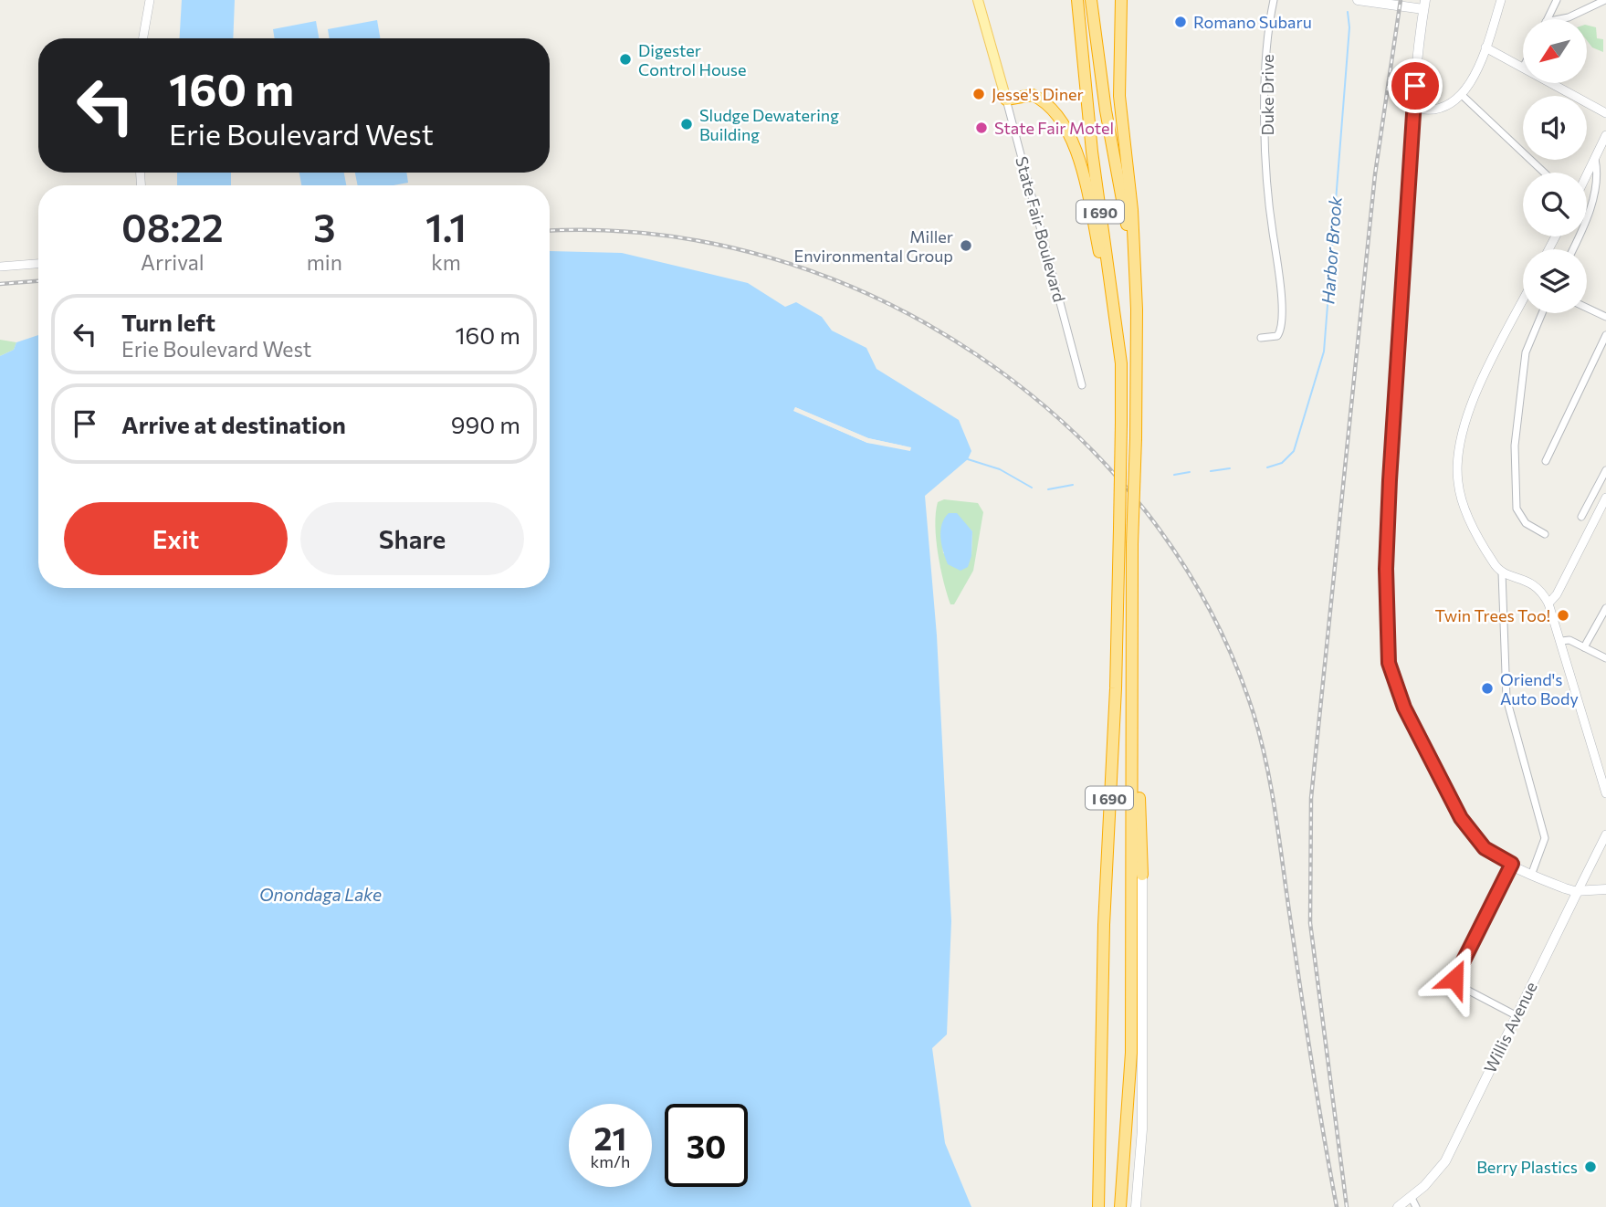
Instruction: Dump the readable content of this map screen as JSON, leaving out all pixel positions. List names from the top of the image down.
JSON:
{
  "streets": {
    "highway": ["I 690"],
    "main road": ["State Fair Boulevard", "Willis Avenue"],
    "street": ["Duke Drive"]
  },
  "water": ["Harbor Brook", "Onondaga Lake"],
  "places": [
    "Romano Subaru",
    "Digester Control House",
    "Jesse's Diner",
    "Sludge Dewatering Building",
    "State Fair Motel",
    "Miller Environmental Group",
    "Twin Trees Too!",
    "Oriend's Auto Body",
    "Berry Plastics"
  ],
  "north": "bottom left",
  "page": {
    "turn": ["160 m", "Erie Boulevard West"],
    "eta": [
      "08:22",
      "Arrival",
      "3",
      "min",
      "1.1",
      "km"
    ],
    "list": [
      {
        "name": "Turn left",
        "note": "Erie Boulevard West",
        "value": "160 m"
      },
      {
        "name": "Arrive at destination",
        "value": "990 m"
      }
    ],
    "buttons": ["Exit", "Share"],
    "speed": "21 km/h",
    "limit": "30"
  }
}
